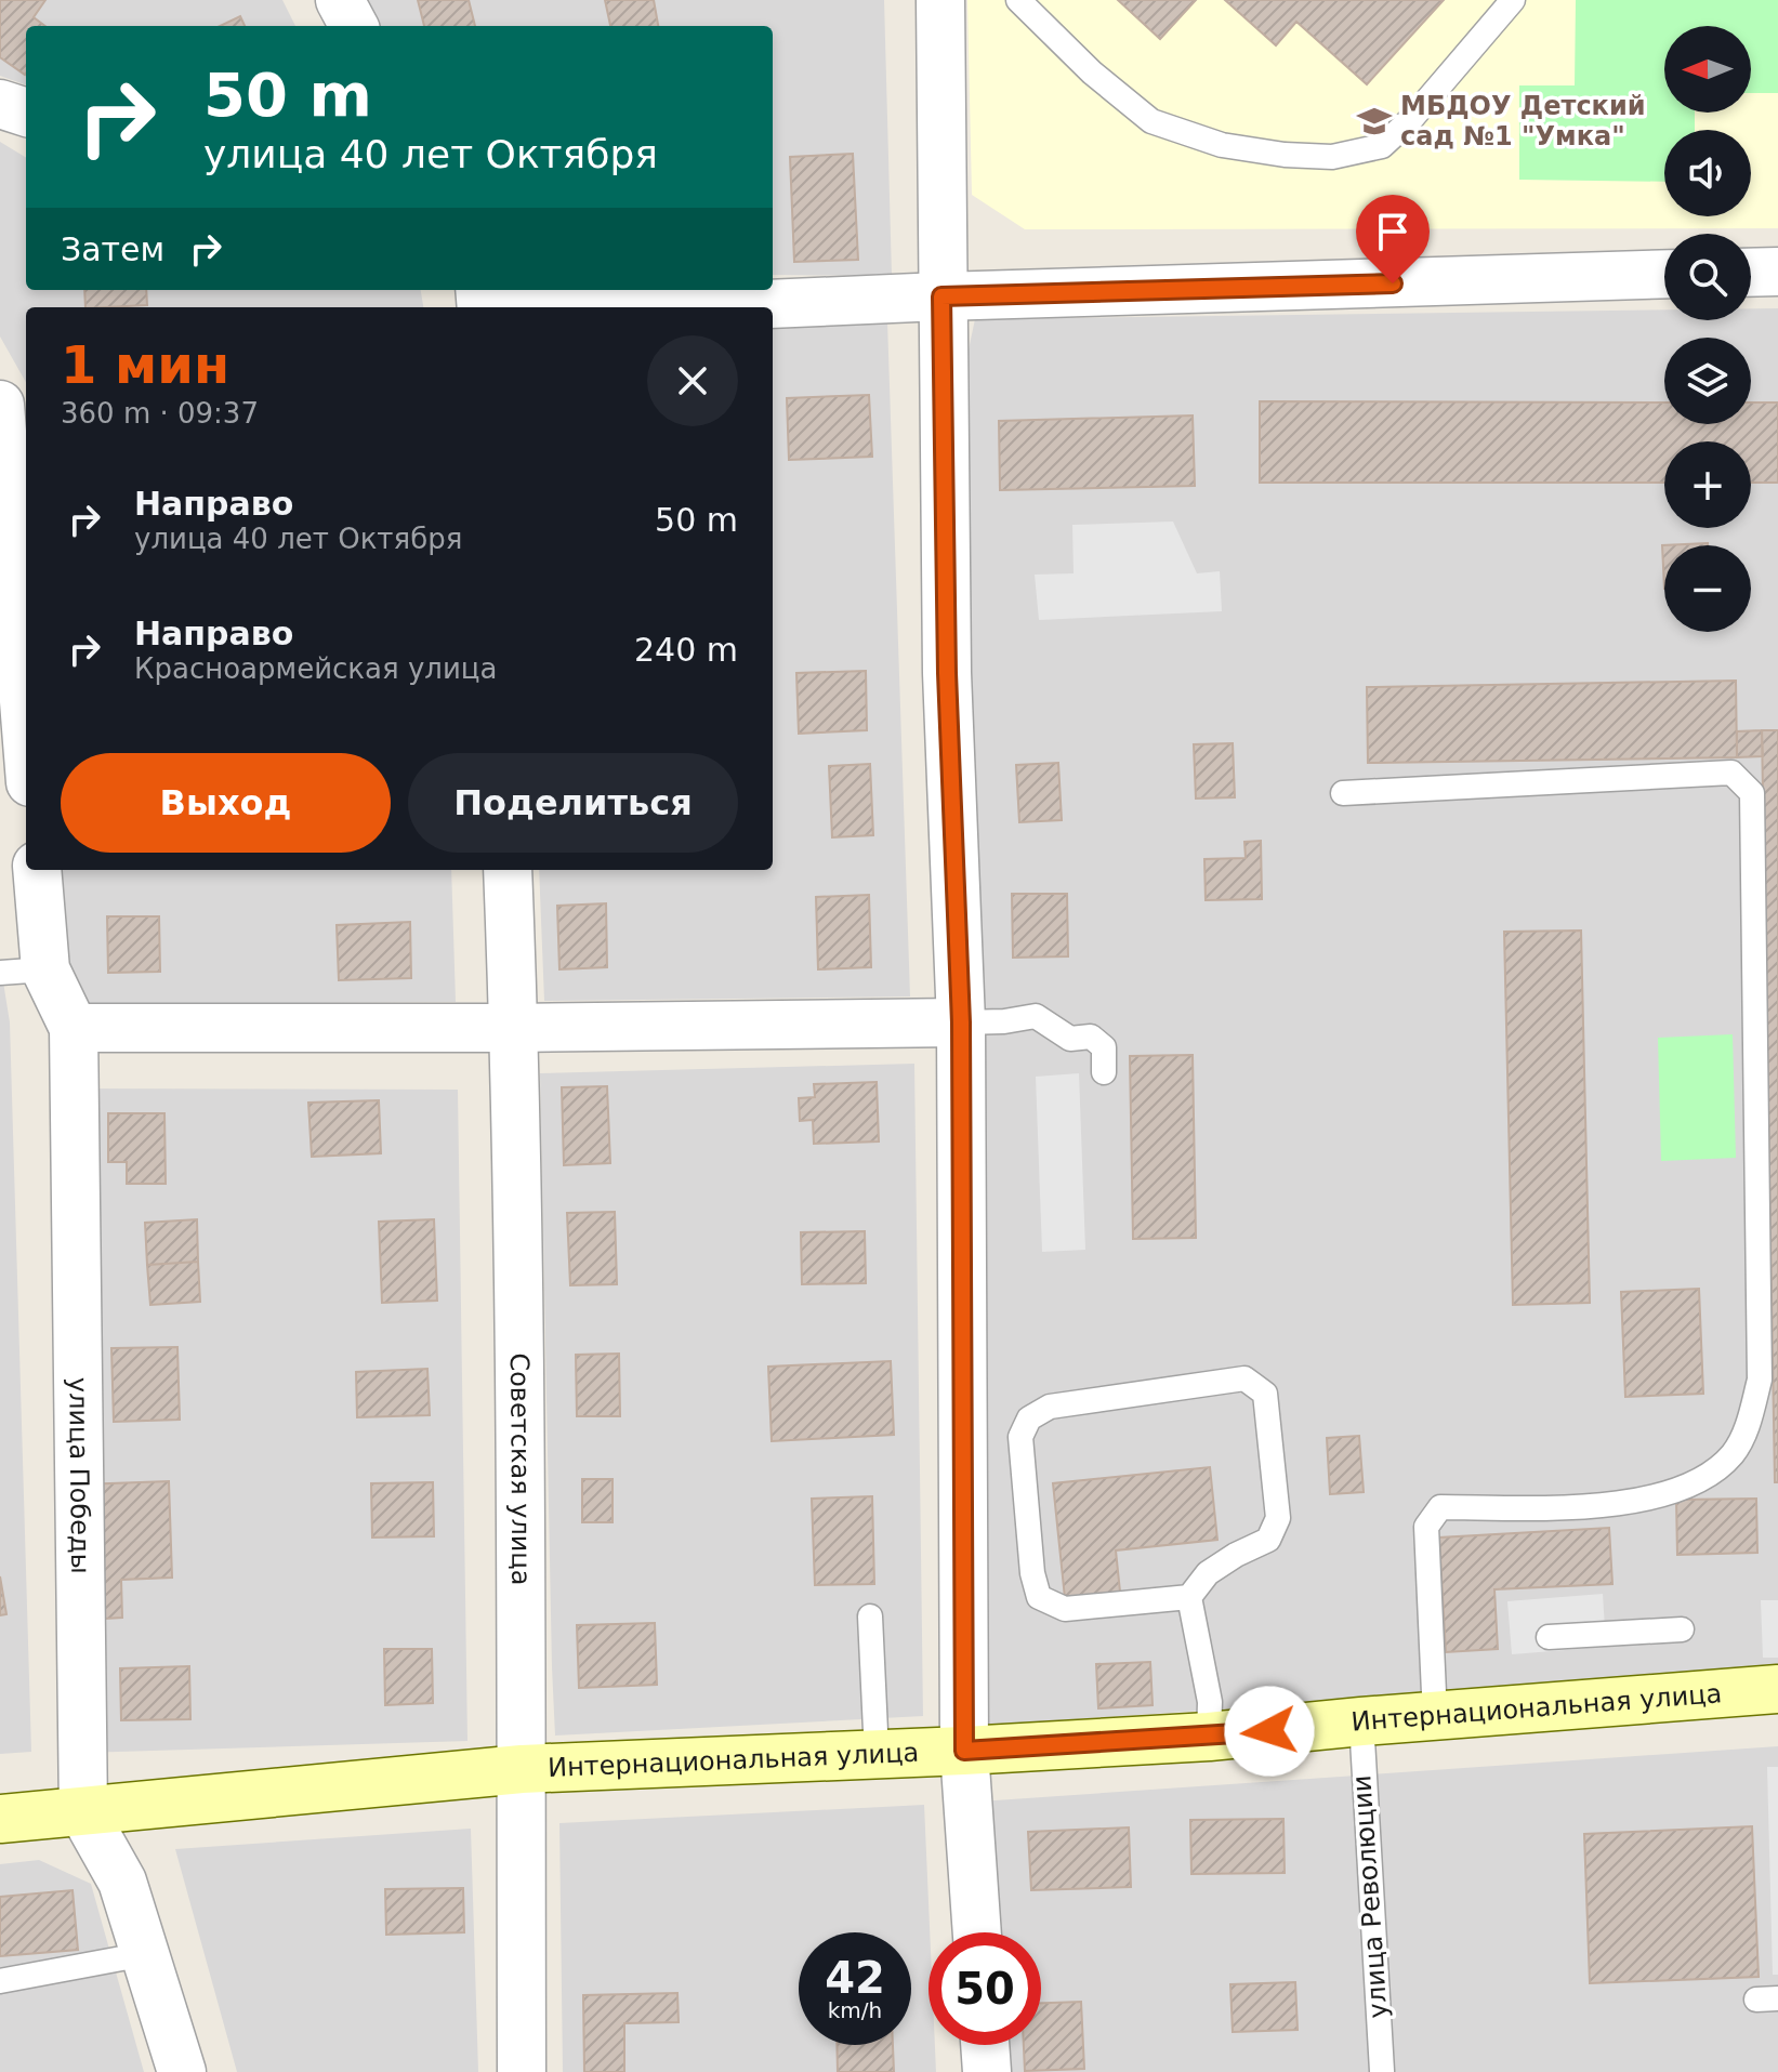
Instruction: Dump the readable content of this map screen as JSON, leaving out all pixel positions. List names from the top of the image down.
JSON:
{
  "streets": {
    "main road": ["Интернациональная улица"],
    "street": ["Советская улица", "улица Победы"],
    "lane": ["улица Революции"]
  },
  "crossings": [
    ["Советская улица", "Интернациональная улица"],
    ["улица Победы", "Интернациональная улица"],
    ["Интернациональная улица", "улица Революции"]
  ],
  "places": {
    "school or university": ["МБДОУ Детский сад №1 \"Умка\""]
  },
  "north": "left",
  "page": {
    "map_buttons": ["+", "−"],
    "turn": ["50 m", "улица 40 лет Октября"],
    "then": "Затем",
    "heading": ["1 мин", "360 m · 09:37"],
    "list": [
      {
        "name": "Направо",
        "note": "улица 40 лет Октября",
        "value": "50 m"
      },
      {
        "name": "Направо",
        "note": "Красноармейская улица",
        "value": "240 m"
      }
    ],
    "buttons": ["Выход", "Поделиться"],
    "speed": "42 km/h",
    "limit": "50"
  }
}
